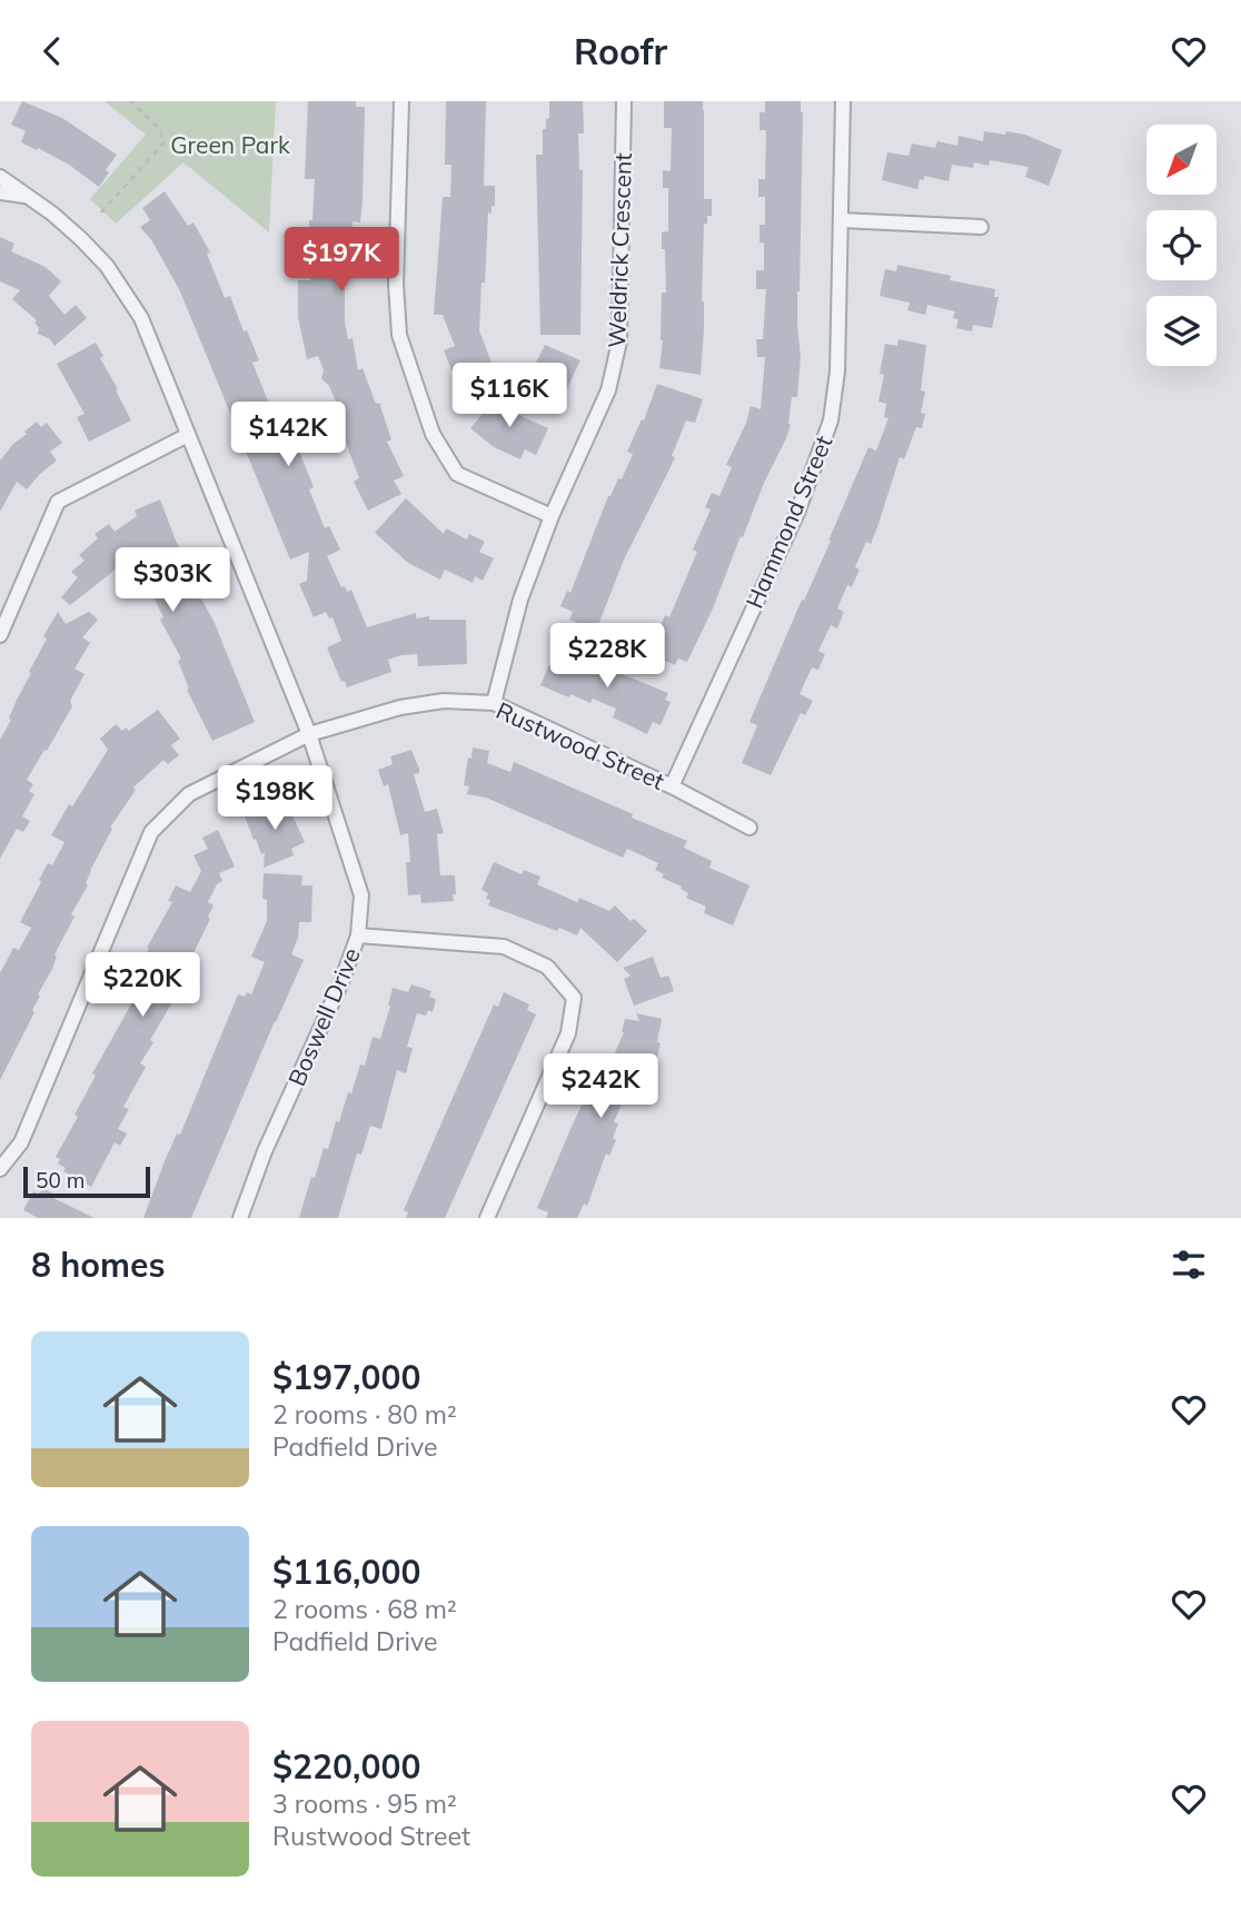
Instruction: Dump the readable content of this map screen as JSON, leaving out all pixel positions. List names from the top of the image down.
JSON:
{
  "streets": {
    "street": [
      "Weldrick Crescent",
      "Hammond Street",
      "Rustwood Street",
      "Boswell Drive"
    ]
  },
  "crossings": [
    ["Weldrick Crescent", "Rustwood Street"],
    ["Hammond Street", "Rustwood Street"],
    ["Rustwood Street", "Boswell Drive"]
  ],
  "parks": ["Green Park"],
  "scale_bar": "50 m",
  "north": "bottom left",
  "page": {
    "header": "Roofr",
    "price": [
      "$197K",
      "$116K",
      "$142K",
      "$303K",
      "$228K",
      "$198K",
      "$220K",
      "$242K"
    ],
    "scale": "50 m",
    "heading": "8 homes",
    "list": [
      {
        "name": "$197,000",
        "note": "2 rooms · 80 m² · Padfield Drive"
      },
      {
        "name": "$116,000",
        "note": "2 rooms · 68 m² · Padfield Drive"
      },
      {
        "name": "$220,000",
        "note": "3 rooms · 95 m² · Rustwood Street"
      }
    ]
  }
}
